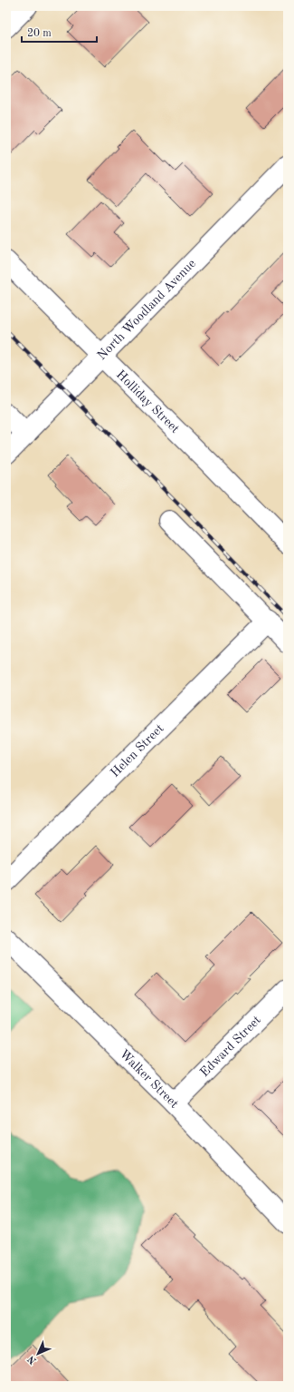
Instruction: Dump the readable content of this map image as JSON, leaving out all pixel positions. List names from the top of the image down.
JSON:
{
  "streets": {
    "street": [
      "North Woodland Avenue",
      "Holliday Street",
      "Helen Street",
      "Edward Street",
      "Walker Street"
    ]
  },
  "crossings": [
    ["North Woodland Avenue", "Holliday Street"],
    ["Edward Street", "Walker Street"]
  ],
  "scale_bar": "20 m",
  "north": "bottom left"
}
